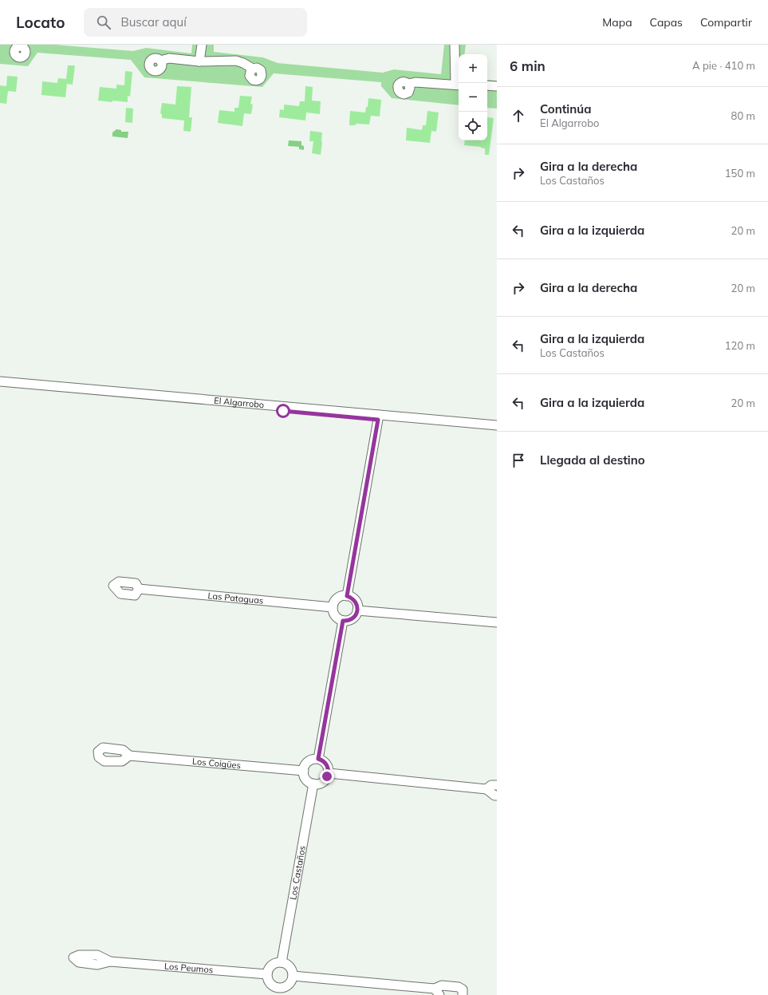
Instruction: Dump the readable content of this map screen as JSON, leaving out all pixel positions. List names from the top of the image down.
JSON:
{
  "streets": {
    "street": [
      "El Algarrobo",
      "Las Pataguas",
      "Los Coigües",
      "Los Castaños",
      "Los Peumos"
    ]
  },
  "crossings": [
    ["Los Coigües", "Los Castaños"],
    ["Los Castaños", "Los Peumos"]
  ],
  "page": {
    "header": "Locato",
    "search": "Buscar aquí",
    "nav": ["Mapa", "Capas", "Compartir"],
    "heading": ["6 min", "A pie · 410 m"],
    "map_buttons": ["+", "−"],
    "list": [
      ["Continúa", "El Algarrobo", "80 m"],
      ["Gira a la derecha", "Los Castaños", "150 m"],
      ["Gira a la izquierda", "20 m"],
      ["Gira a la derecha", "20 m"],
      ["Gira a la izquierda", "Los Castaños", "120 m"],
      ["Gira a la izquierda", "20 m"],
      "Llegada al destino"
    ]
  }
}
